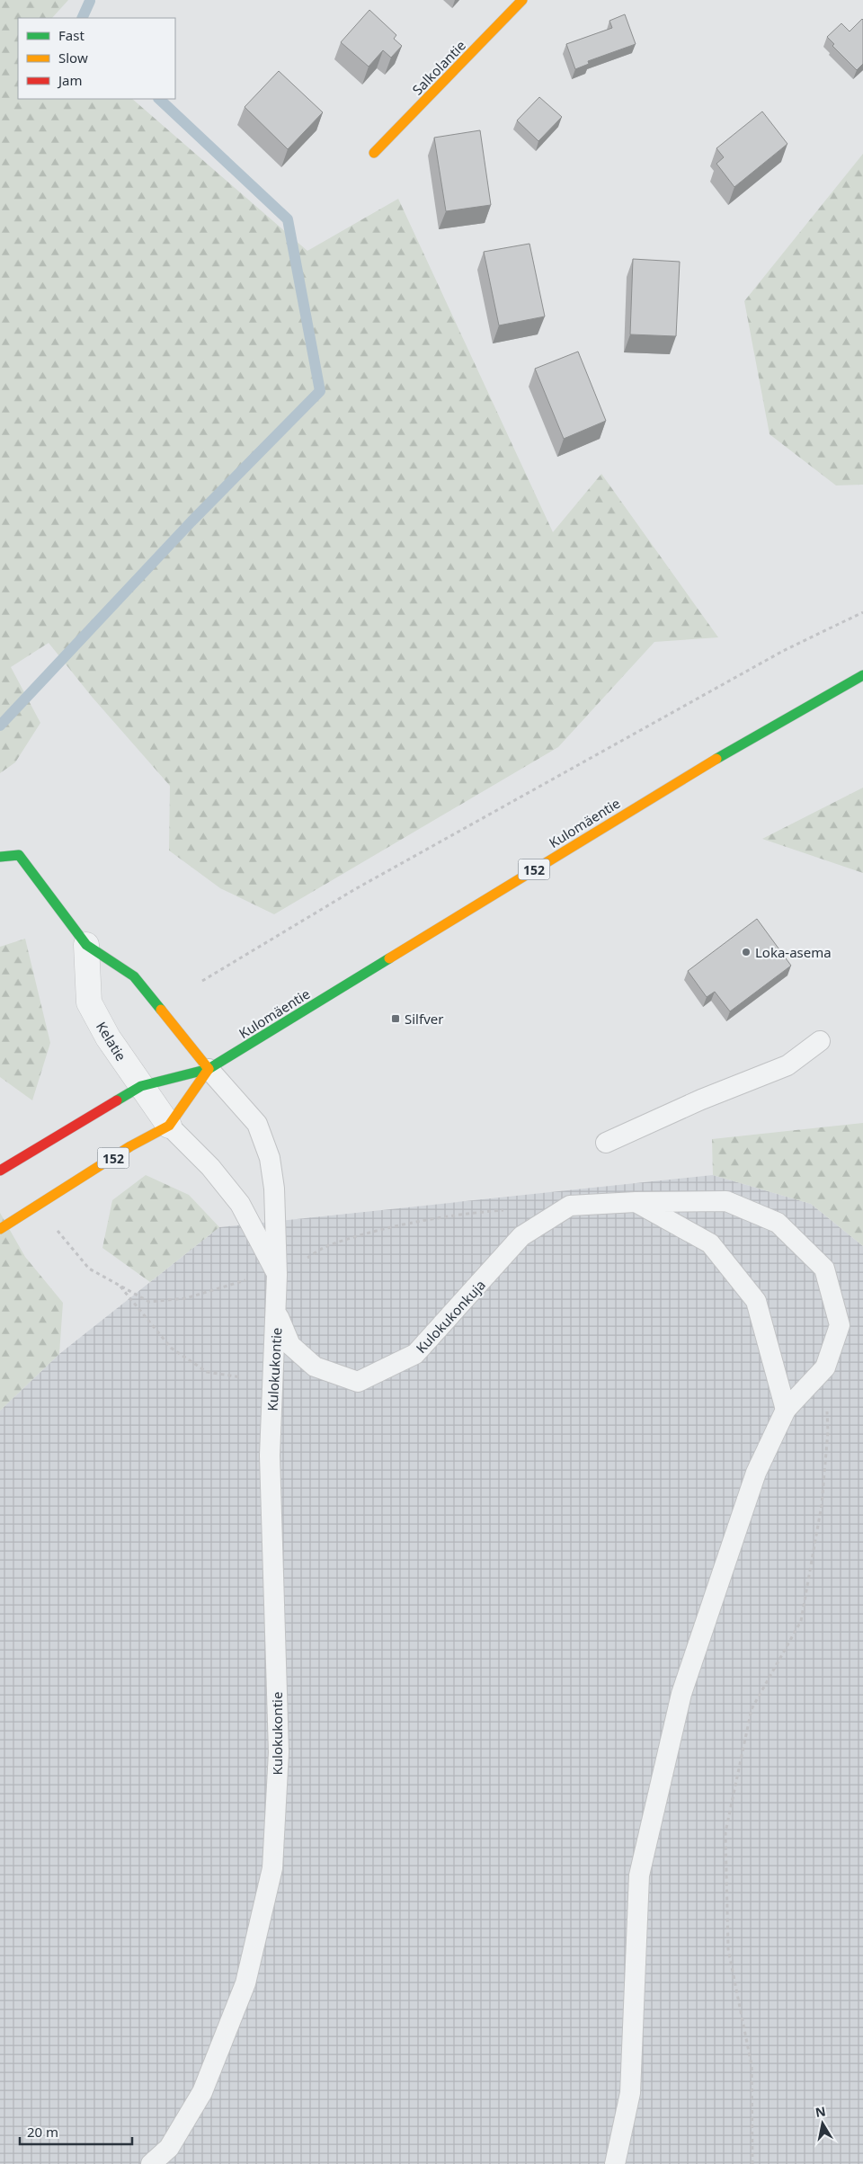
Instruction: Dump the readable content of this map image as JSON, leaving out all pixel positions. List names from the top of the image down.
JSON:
{
  "streets": {
    "main road": ["Salkolantie", "Kulomäentie", "152"],
    "street": ["Kelatie"],
    "lane": ["Kulokukonkuja", "Kulokukontie"]
  },
  "crossings": [
    ["Kulomäentie", "Kelatie"],
    ["Kulomäentie", "Kulokukontie"],
    ["Kelatie", "Kulokukontie"],
    ["Kulokukonkuja", "Kulokukontie"]
  ],
  "places": {
    "other": ["Loka-asema"],
    "transit": ["Silfver"]
  },
  "legend": ["Fast", "Slow", "Jam"],
  "scale_bar": "20 m",
  "north": "top"
}
